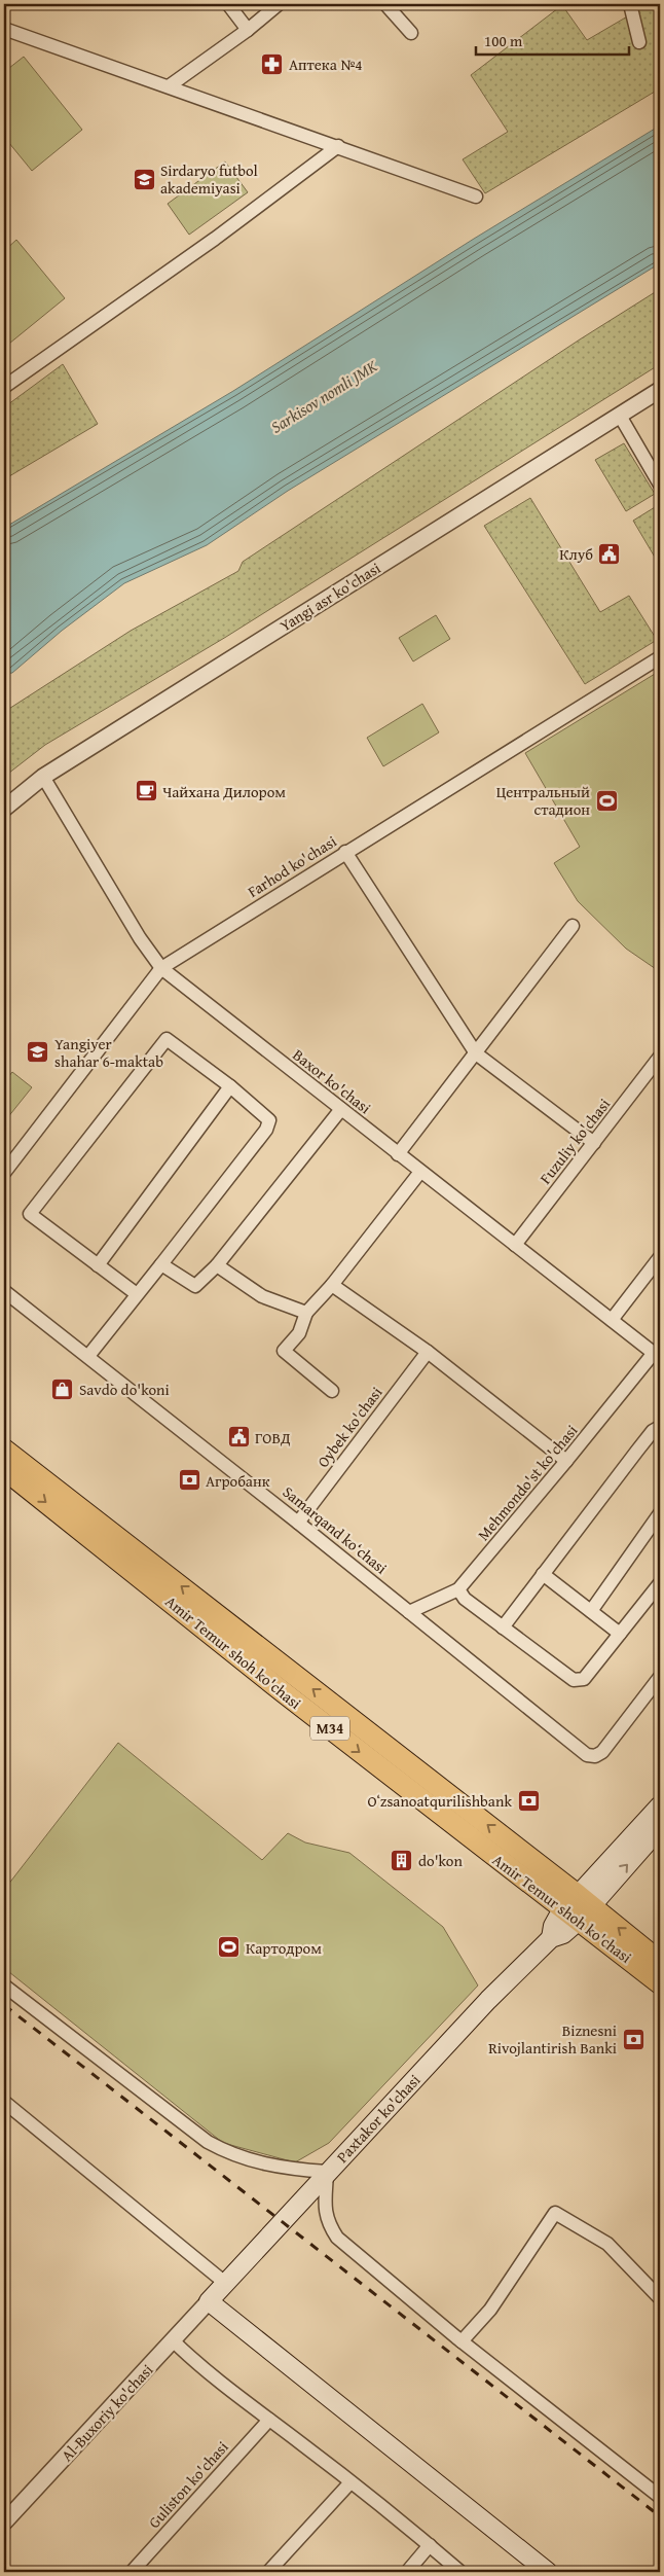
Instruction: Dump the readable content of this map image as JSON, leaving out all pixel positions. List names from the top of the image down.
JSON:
{
  "streets": {
    "highway": ["Amir Temur shoh ko'chasi", "M34"],
    "main road": ["Paxtakor ko'chasi"],
    "street": [
      "Yangi asr ko'chasi",
      "Farhod ko'chasi",
      "Baxor ko'chasi",
      "Fuzuliy ko'chasi",
      "Oybek ko'chasi",
      "Mehmondo'st ko'chasi",
      "Samarqand ko‘chasi",
      "Al-Buxoriy ko'chasi",
      "Guliston ko'chasi"
    ]
  },
  "crossings": [
    ["Yangi asr ko'chasi", "Baxor ko'chasi"],
    ["Farhod ko'chasi", "Baxor ko'chasi"],
    ["Baxor ko'chasi", "Fuzuliy ko'chasi"],
    ["Baxor ko'chasi", "Mehmondo'st ko'chasi"],
    ["Oybek ko'chasi", "Samarqand ko‘chasi"],
    ["Mehmondo'st ko'chasi", "Samarqand ko‘chasi"],
    ["Amir Temur shoh ko'chasi", "Paxtakor ko'chasi"],
    ["Paxtakor ko'chasi", "Al-Buxoriy ko'chasi"]
  ],
  "water": ["Sarkisov nomli JMK"],
  "places": {
    "pharmacy": ["Аптека №4"],
    "school or university": ["Sirdaryo futbol akademiyasi", "Yangiyer shahar 6-maktab"],
    "public building": ["Клуб", "ГОВД"],
    "cafe": ["Чайхана Дилором"],
    "sports": ["Центральный стадион", "Картодром"],
    "shop": ["Savdo do'koni"],
    "bank": ["Агробанк", "Oʻzsanoatqurilishbank", "Biznesni Rivojlantirish Banki"],
    "building": ["do'kon"]
  },
  "scale_bar": "100 m"
}
